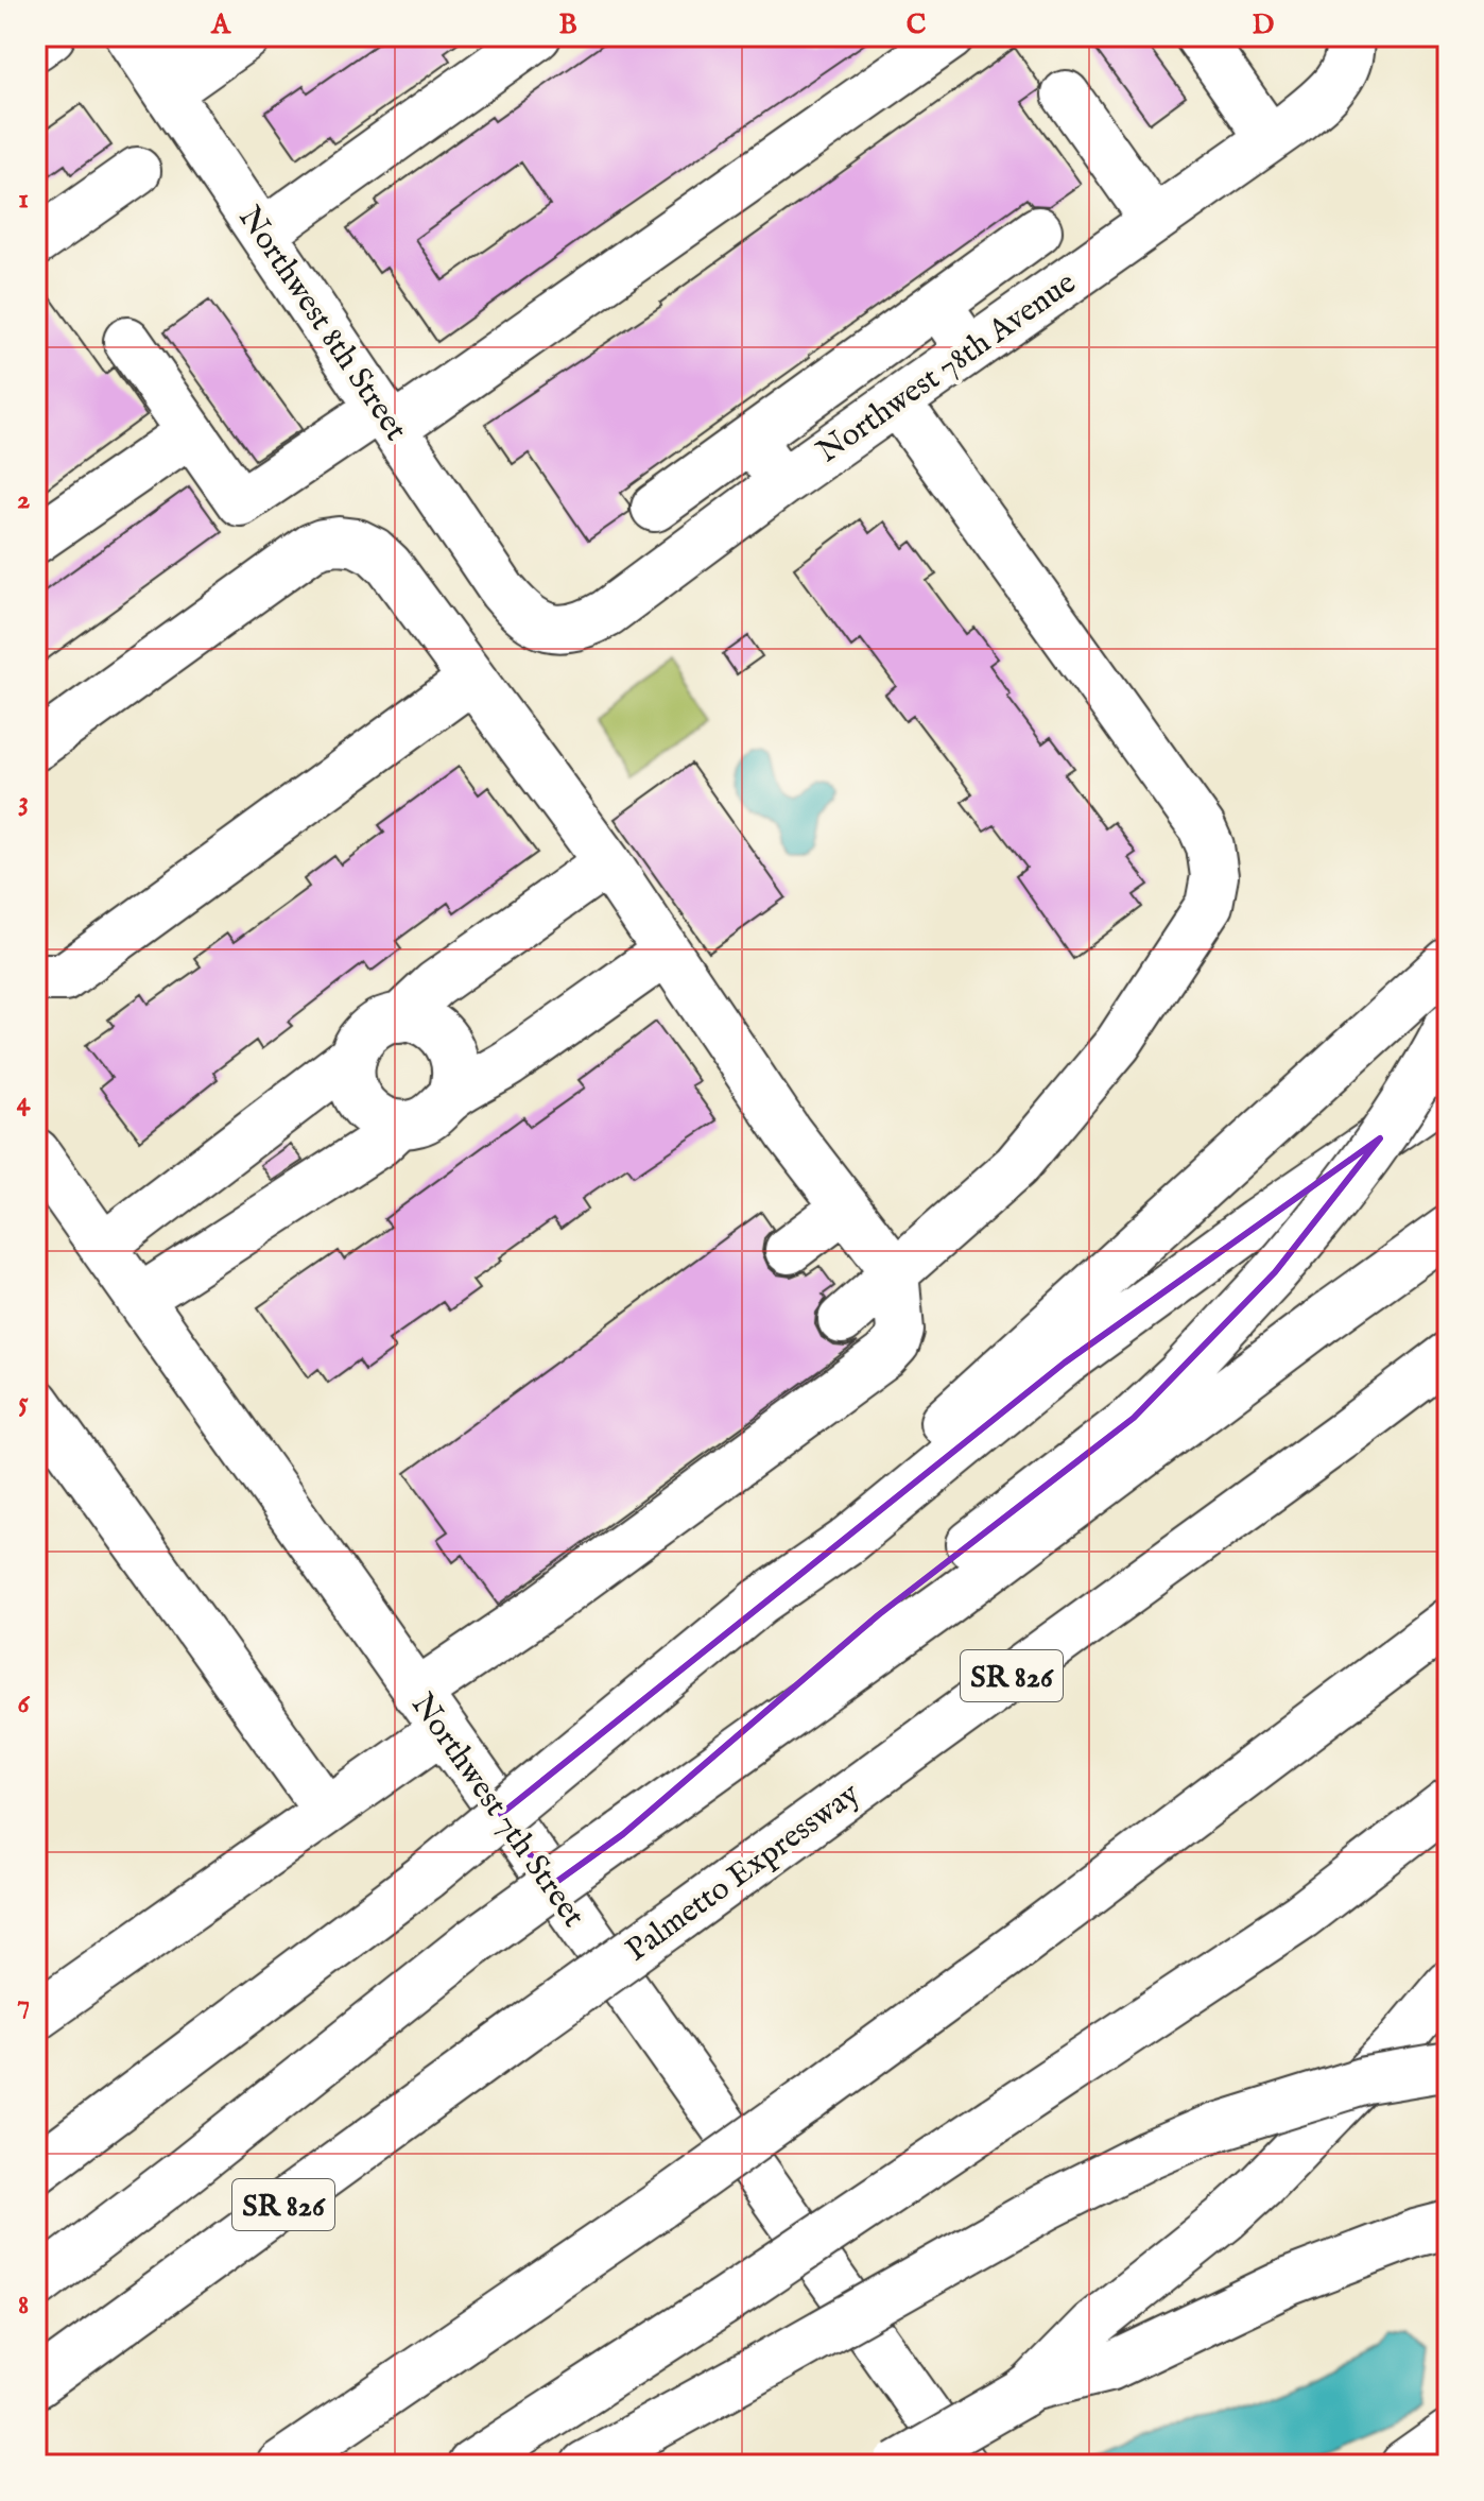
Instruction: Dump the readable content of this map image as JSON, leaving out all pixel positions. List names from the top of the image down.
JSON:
{
  "streets": {
    "main road": [
      "Northwest 8th Street",
      "Northwest 78th Avenue",
      "SR 826",
      "Northwest 7th Street",
      "Palmetto Expressway"
    ]
  },
  "crossings": [
    ["Northwest 8th Street", "Northwest 78th Avenue"]
  ],
  "grid": {
    "columns": [
      "A",
      "B",
      "C",
      "D"
    ],
    "rows": [
      "1",
      "2",
      "3",
      "4",
      "5",
      "6",
      "7",
      "8"
    ]
  }
}
